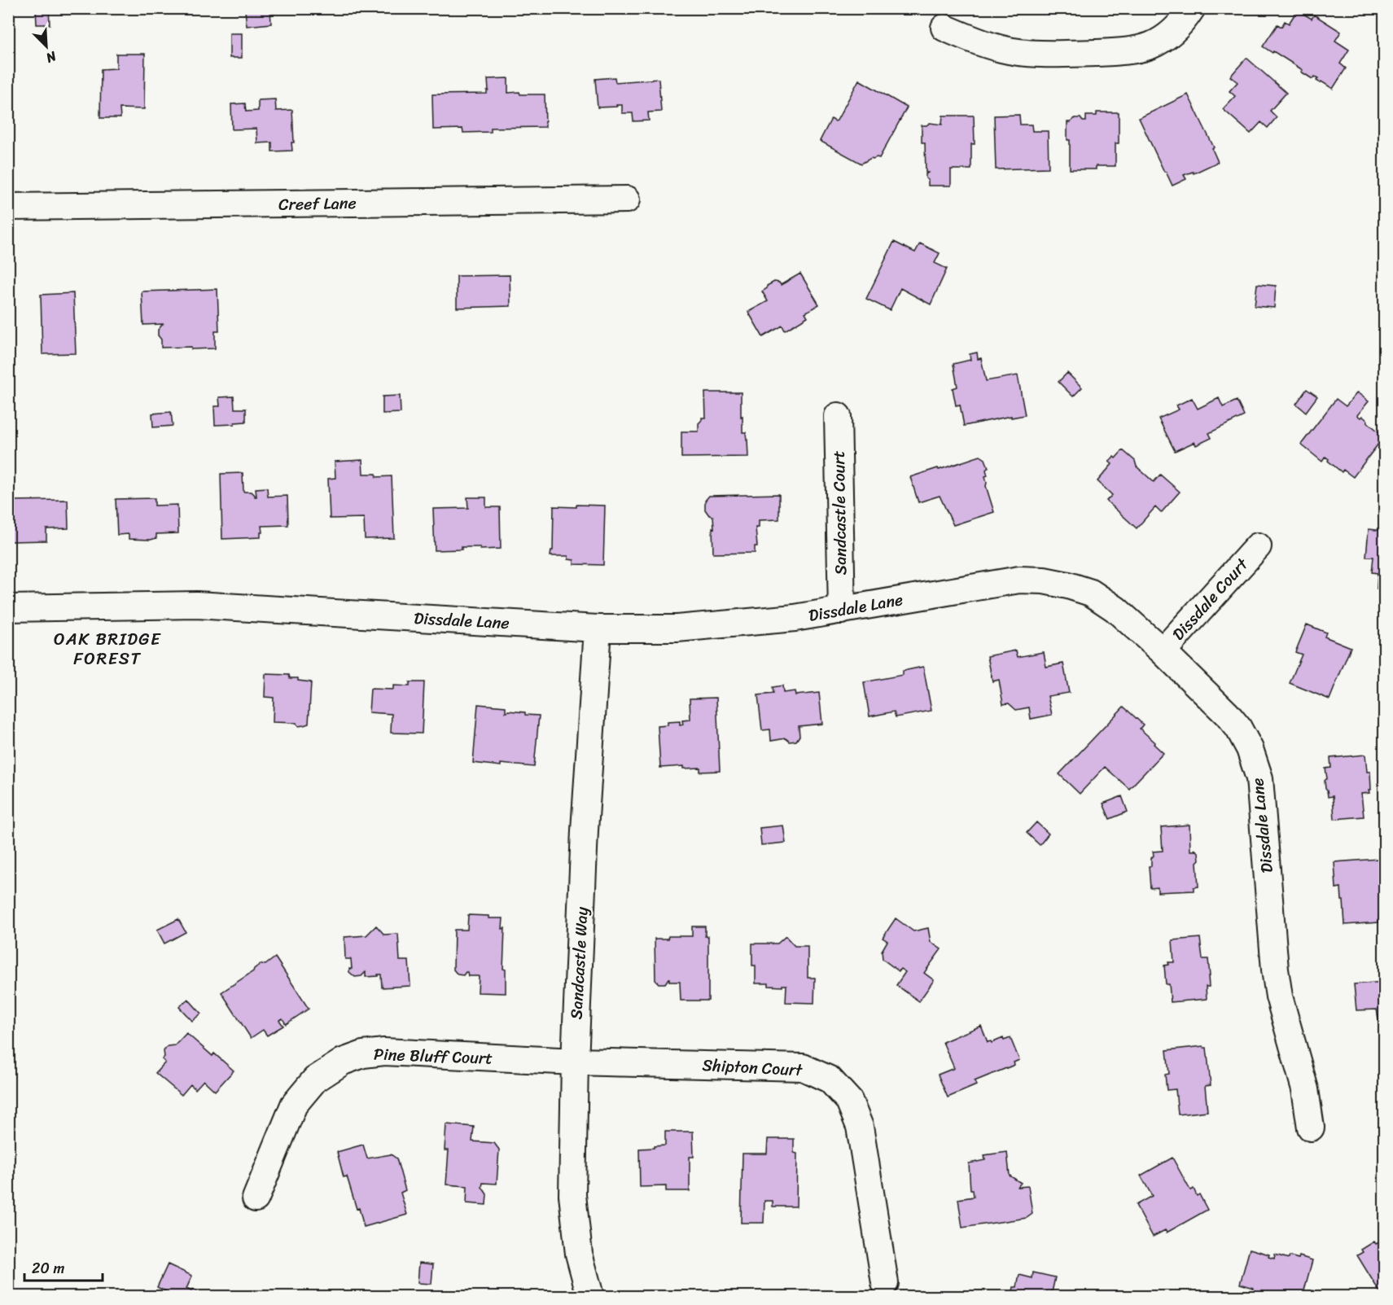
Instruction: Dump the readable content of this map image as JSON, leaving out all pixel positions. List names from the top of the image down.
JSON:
{
  "streets": {
    "street": [
      "Creef Lane",
      "Sandcastle Court",
      "Dissdale Court",
      "Dissdale Lane",
      "Sandcastle Way",
      "Pine Bluff Court",
      "Shipton Court"
    ]
  },
  "crossings": [
    ["Sandcastle Court", "Dissdale Lane"],
    ["Dissdale Court", "Dissdale Lane"],
    ["Dissdale Lane", "Sandcastle Way"],
    ["Sandcastle Way", "Pine Bluff Court"],
    ["Sandcastle Way", "Shipton Court"],
    ["Pine Bluff Court", "Shipton Court"]
  ],
  "districts": ["OAK BRIDGE FOREST"],
  "scale_bar": "20 m",
  "north": "bottom right"
}
